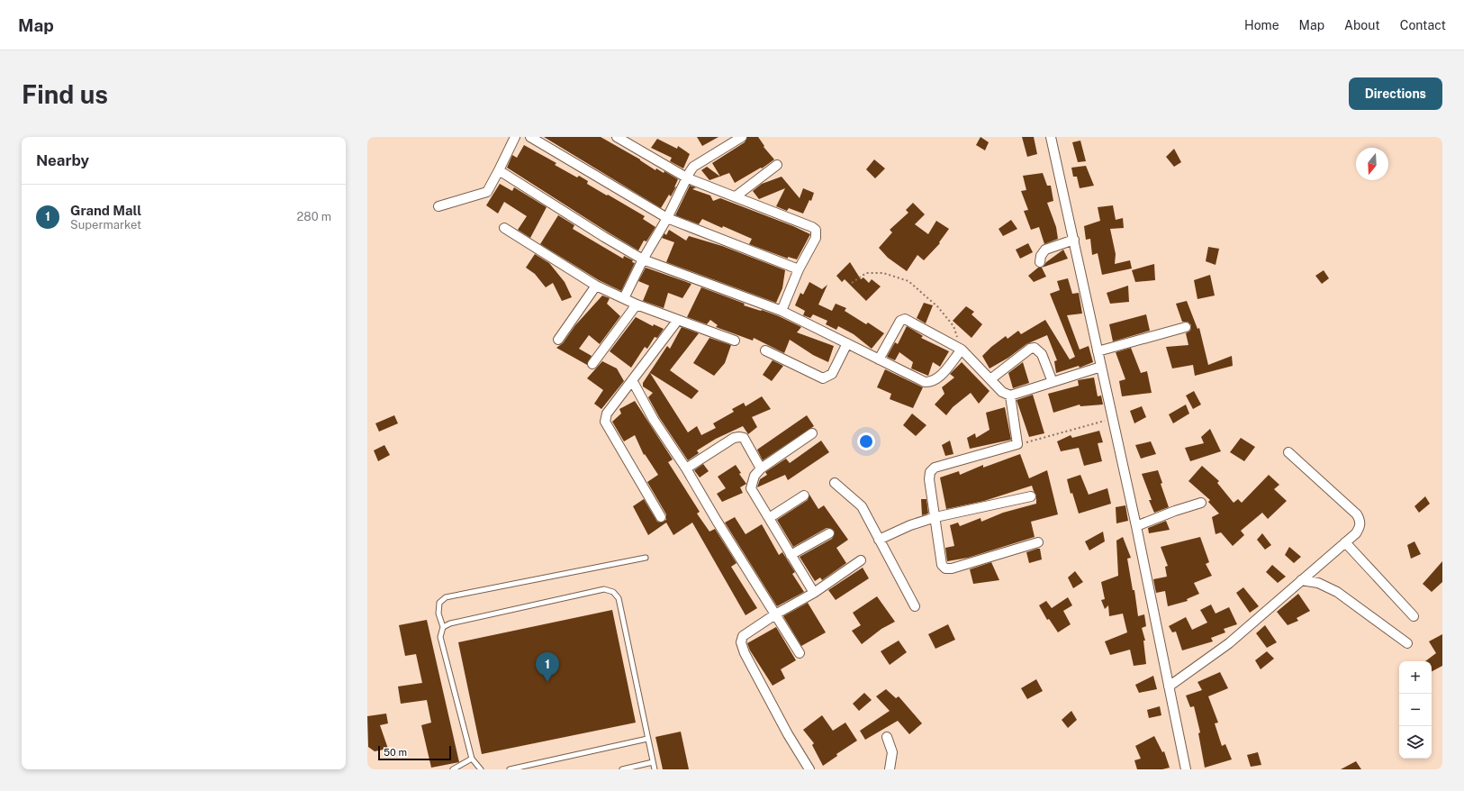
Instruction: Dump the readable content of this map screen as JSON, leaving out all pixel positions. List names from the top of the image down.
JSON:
{
  "scale_bar": "50 m",
  "north": "bottom",
  "page": {
    "header": "Map",
    "nav": [
      "Home",
      "Map",
      "About",
      "Contact"
    ],
    "buttons": "Directions",
    "title": "Find us",
    "heading": "Nearby",
    "list": [
      {
        "mark": "1",
        "name": "Grand Mall",
        "note": "Supermarket",
        "value": "280 m"
      }
    ],
    "pins": "1",
    "map_buttons": ["+", "−"],
    "scale": "50 m"
  }
}
